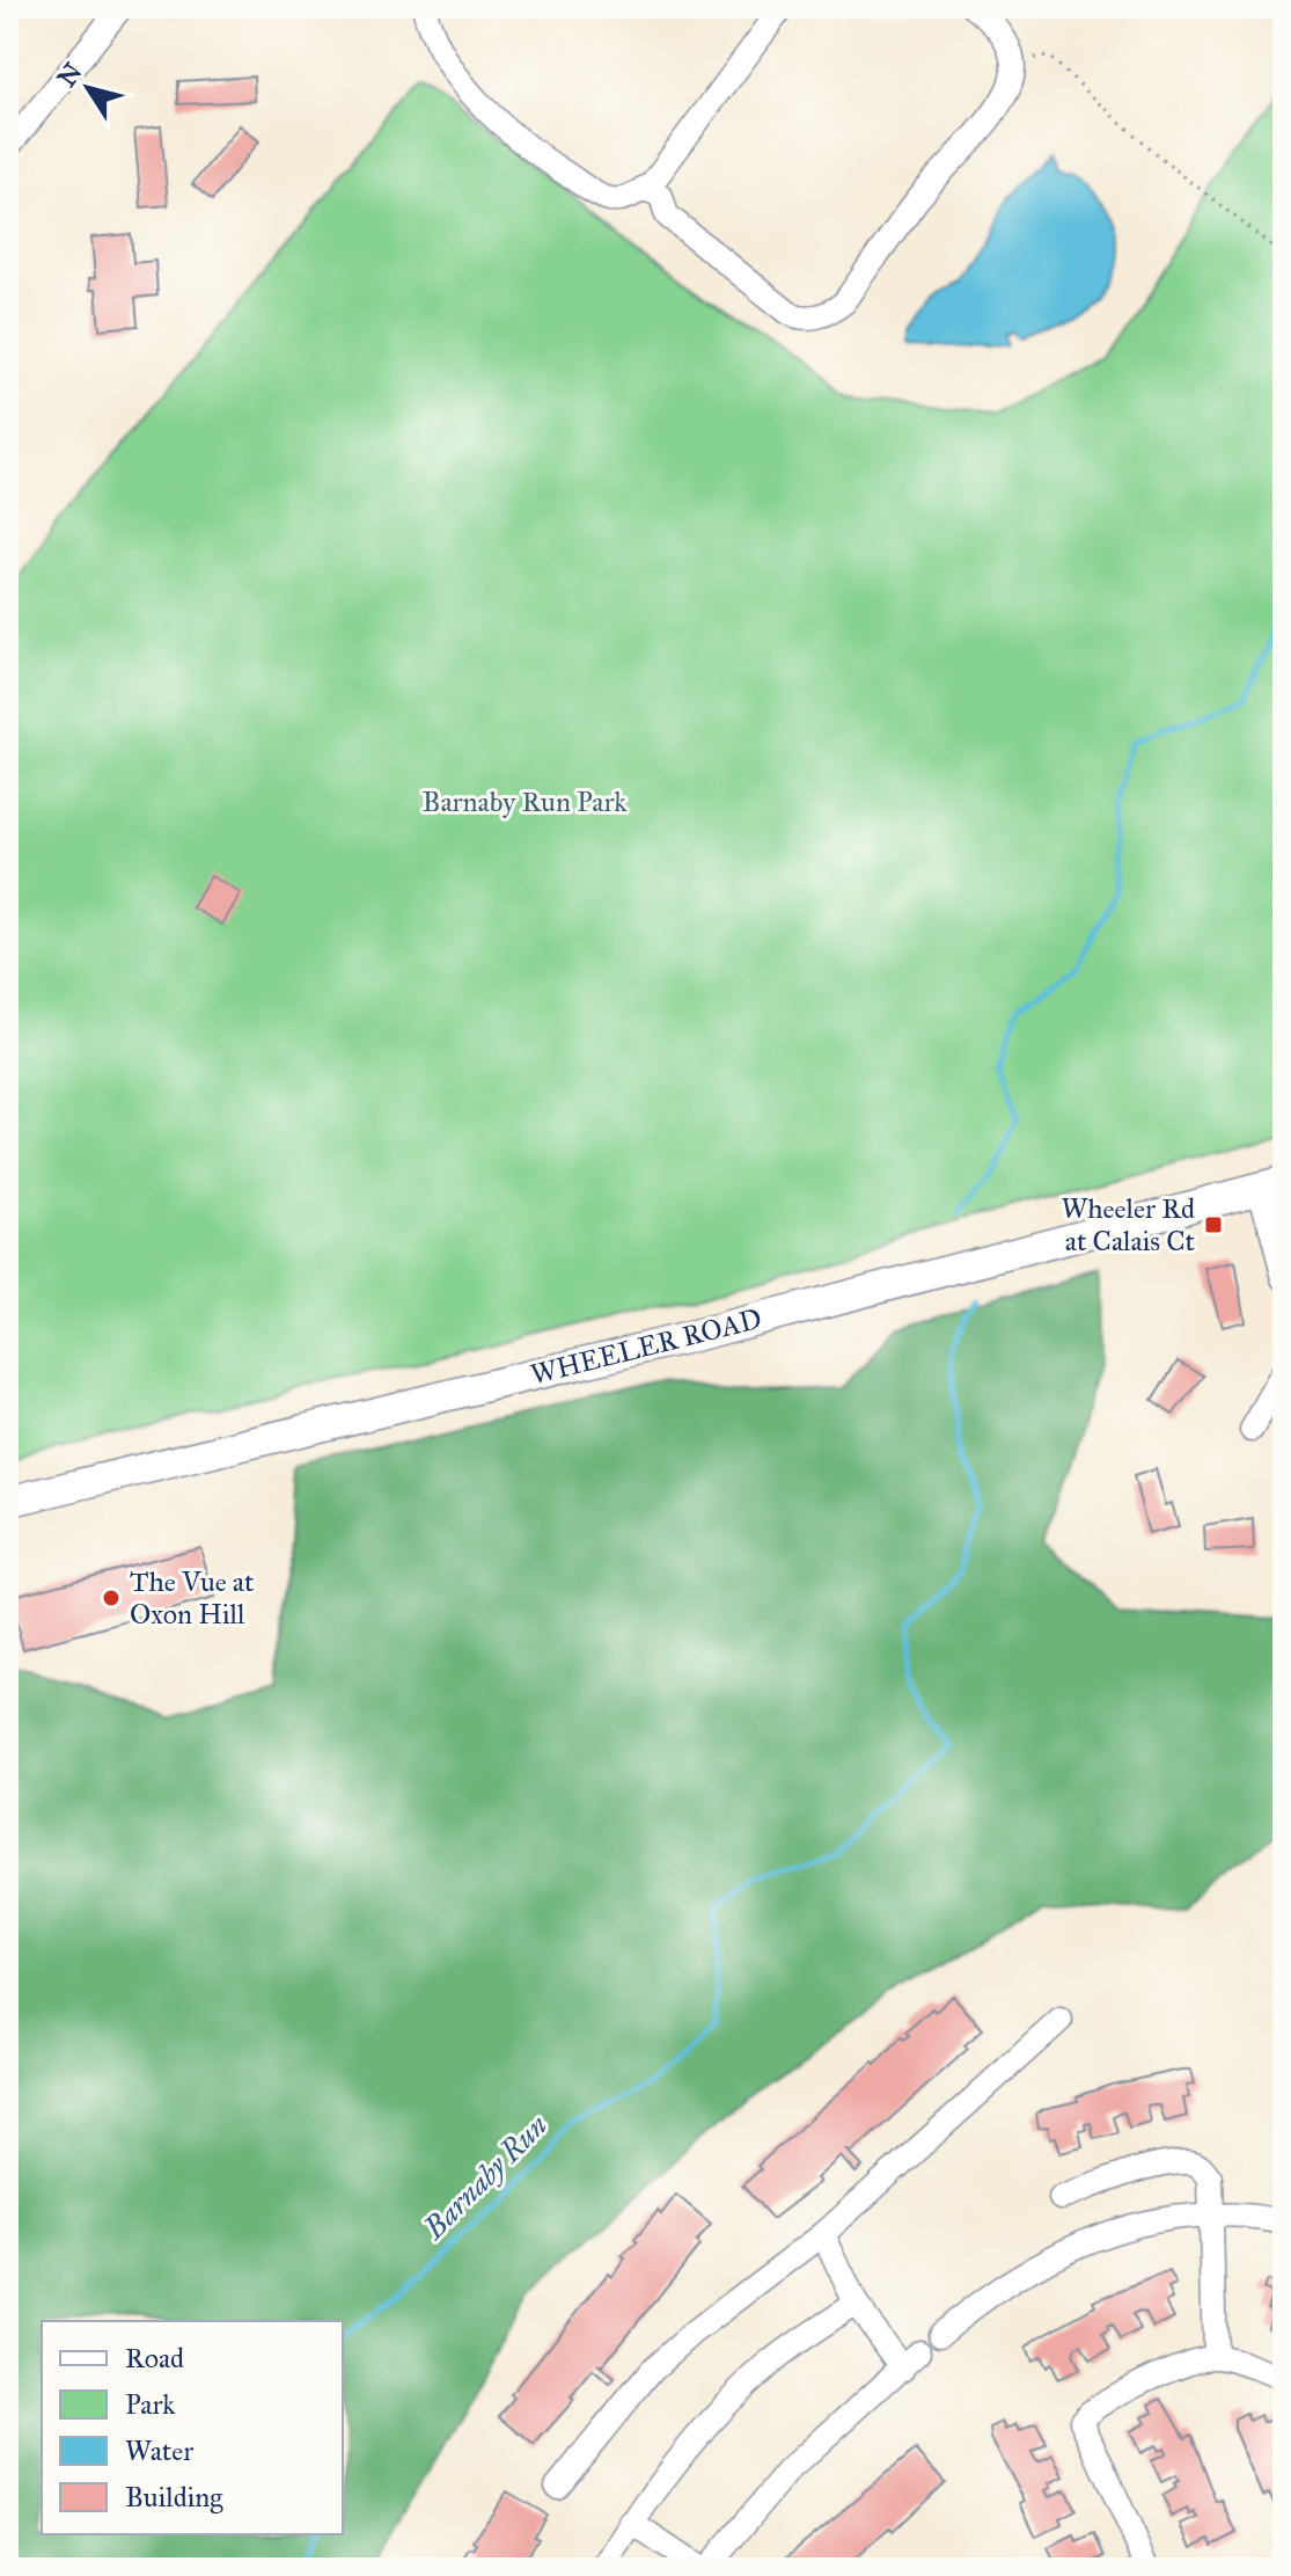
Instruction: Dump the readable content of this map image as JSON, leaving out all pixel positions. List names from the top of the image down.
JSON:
{
  "streets": {
    "main road": ["WHEELER ROAD"]
  },
  "water": ["Barnaby Run"],
  "parks": ["Barnaby Run Park"],
  "places": {
    "transit": ["Wheeler Rd at Calais Ct"],
    "other": ["The Vue at Oxon Hill"]
  },
  "legend": [
    "Road",
    "Park",
    "Water",
    "Building"
  ],
  "north": "top left"
}
